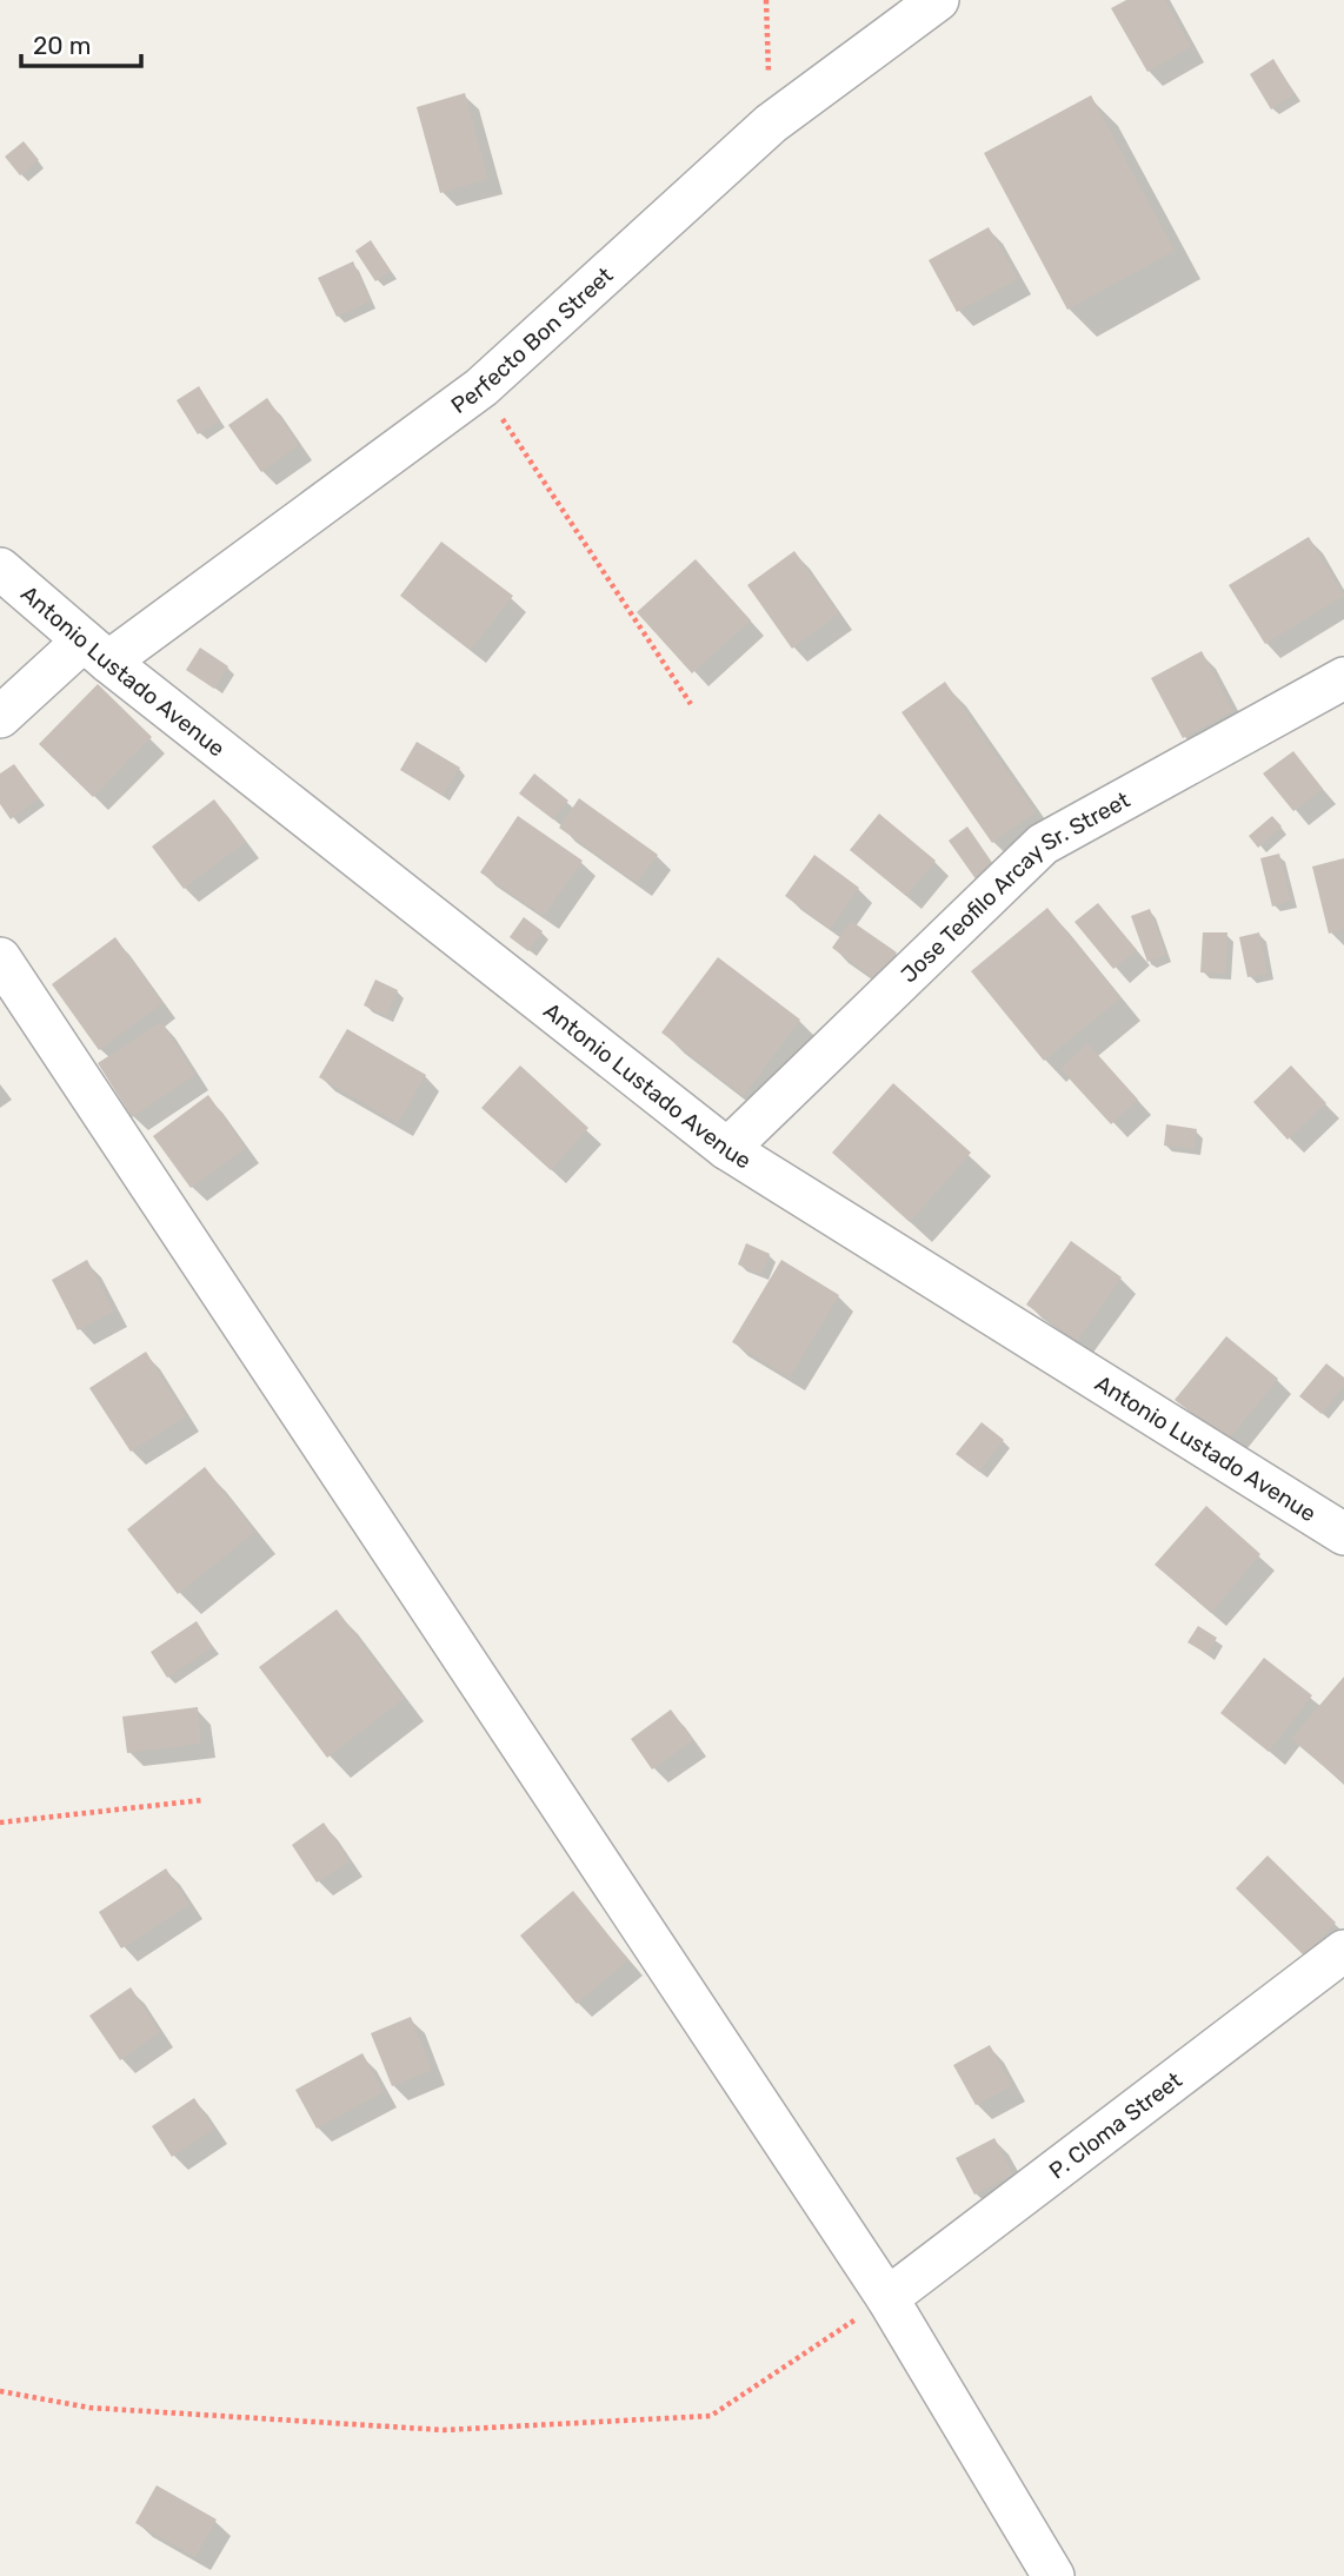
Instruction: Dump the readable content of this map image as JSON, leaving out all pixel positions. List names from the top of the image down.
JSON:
{
  "streets": {
    "street": [
      "Perfecto Bon Street",
      "Antonio Lustado Avenue",
      "Jose Teofilo Arcay Sr. Street",
      "P. Cloma Street"
    ]
  },
  "crossings": [
    ["Perfecto Bon Street", "Antonio Lustado Avenue"],
    ["Antonio Lustado Avenue", "Jose Teofilo Arcay Sr. Street"]
  ],
  "scale_bar": "20 m"
}
